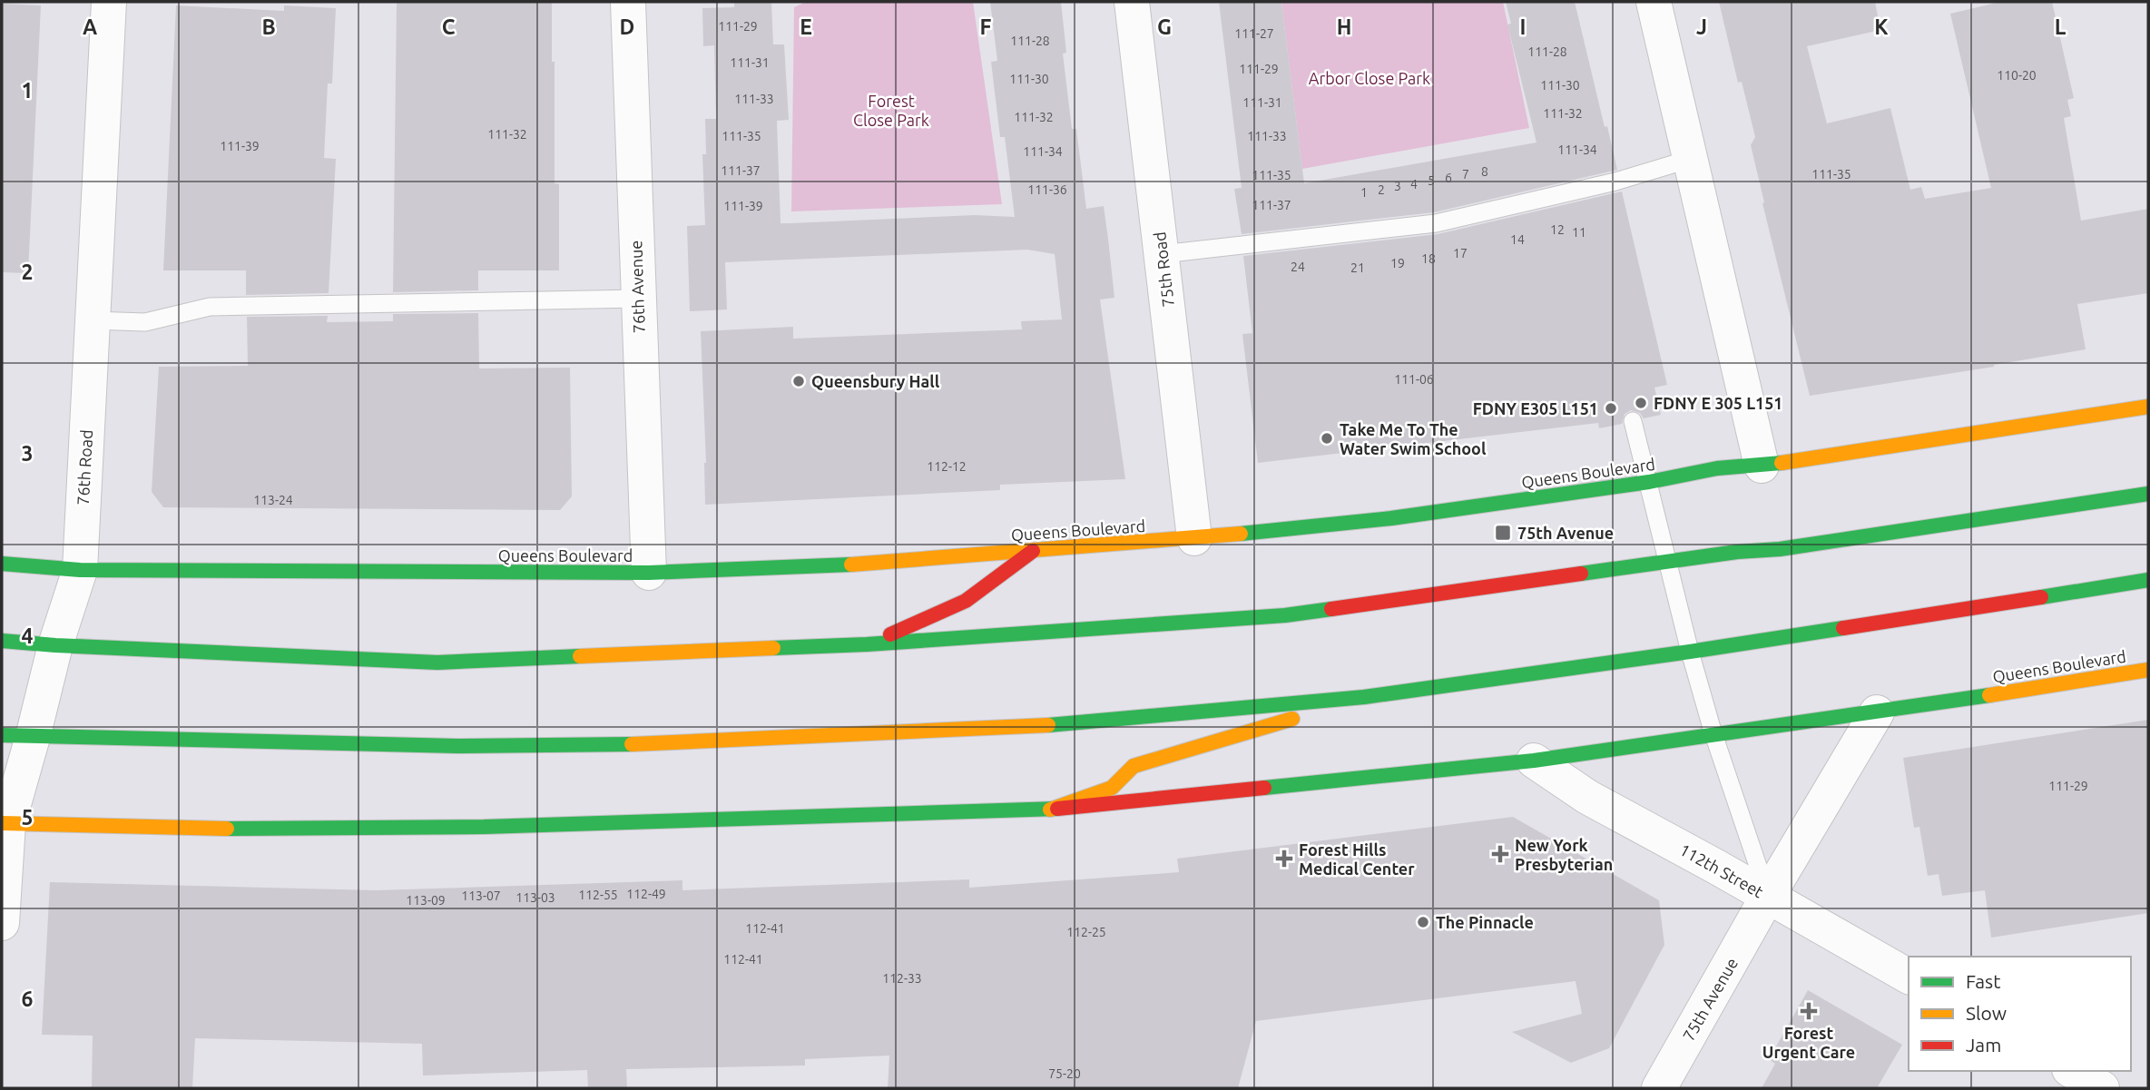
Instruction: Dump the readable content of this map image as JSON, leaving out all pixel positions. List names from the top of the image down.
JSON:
{
  "streets": {
    "main road": ["Queens Boulevard"],
    "street": [
      "75th Road",
      "76th Avenue",
      "76th Road",
      "112th Street",
      "75th Avenue"
    ]
  },
  "crossings": [
    ["75th Road", "Queens Boulevard"],
    ["76th Avenue", "Queens Boulevard"],
    ["76th Road", "Queens Boulevard"],
    ["Queens Boulevard", "112th Street"],
    ["Queens Boulevard", "75th Avenue"],
    ["112th Street", "75th Avenue"]
  ],
  "parks": ["Arbor Close Park", "Forest Close Park"],
  "places": {
    "other": [
      "Queensbury Hall",
      "FDNY E 305 L151",
      "FDNY E305 L151",
      "Take Me To The Water Swim School",
      "The Pinnacle"
    ],
    "transit": ["75th Avenue"],
    "health": ["New York Presbyterian", "Forest Hills Medical Center", "Forest Urgent Care"]
  },
  "house_numbers": [
    "111-29",
    "111-27",
    "111-28",
    "111-28",
    "111-31",
    "111-29",
    "110-20",
    "111-30",
    "111-30",
    "111-33",
    "111-31",
    "111-32",
    "111-32",
    "111-32",
    "111-35",
    "111-33",
    "111-39",
    "111-34",
    "111-34",
    "111-37",
    "8",
    "7",
    "111-35",
    "111-35",
    "6",
    "5",
    "4",
    "3",
    "111-36",
    "2",
    "1",
    "111-37",
    "111-39",
    "12",
    "11",
    "14",
    "17",
    "18",
    "19",
    "24",
    "21",
    "111-06",
    "112-12",
    "113-24",
    "111-29",
    "112-49",
    "112-55",
    "113-07",
    "113-03",
    "113-09",
    "112-41",
    "112-25",
    "112-41",
    "112-33",
    "75-20"
  ],
  "legend": ["Fast", "Slow", "Jam"],
  "grid": {
    "columns": [
      "A",
      "B",
      "C",
      "D",
      "E",
      "F",
      "G",
      "H",
      "I",
      "J",
      "K",
      "L"
    ],
    "rows": [
      "1",
      "2",
      "3",
      "4",
      "5",
      "6"
    ]
  }
}
